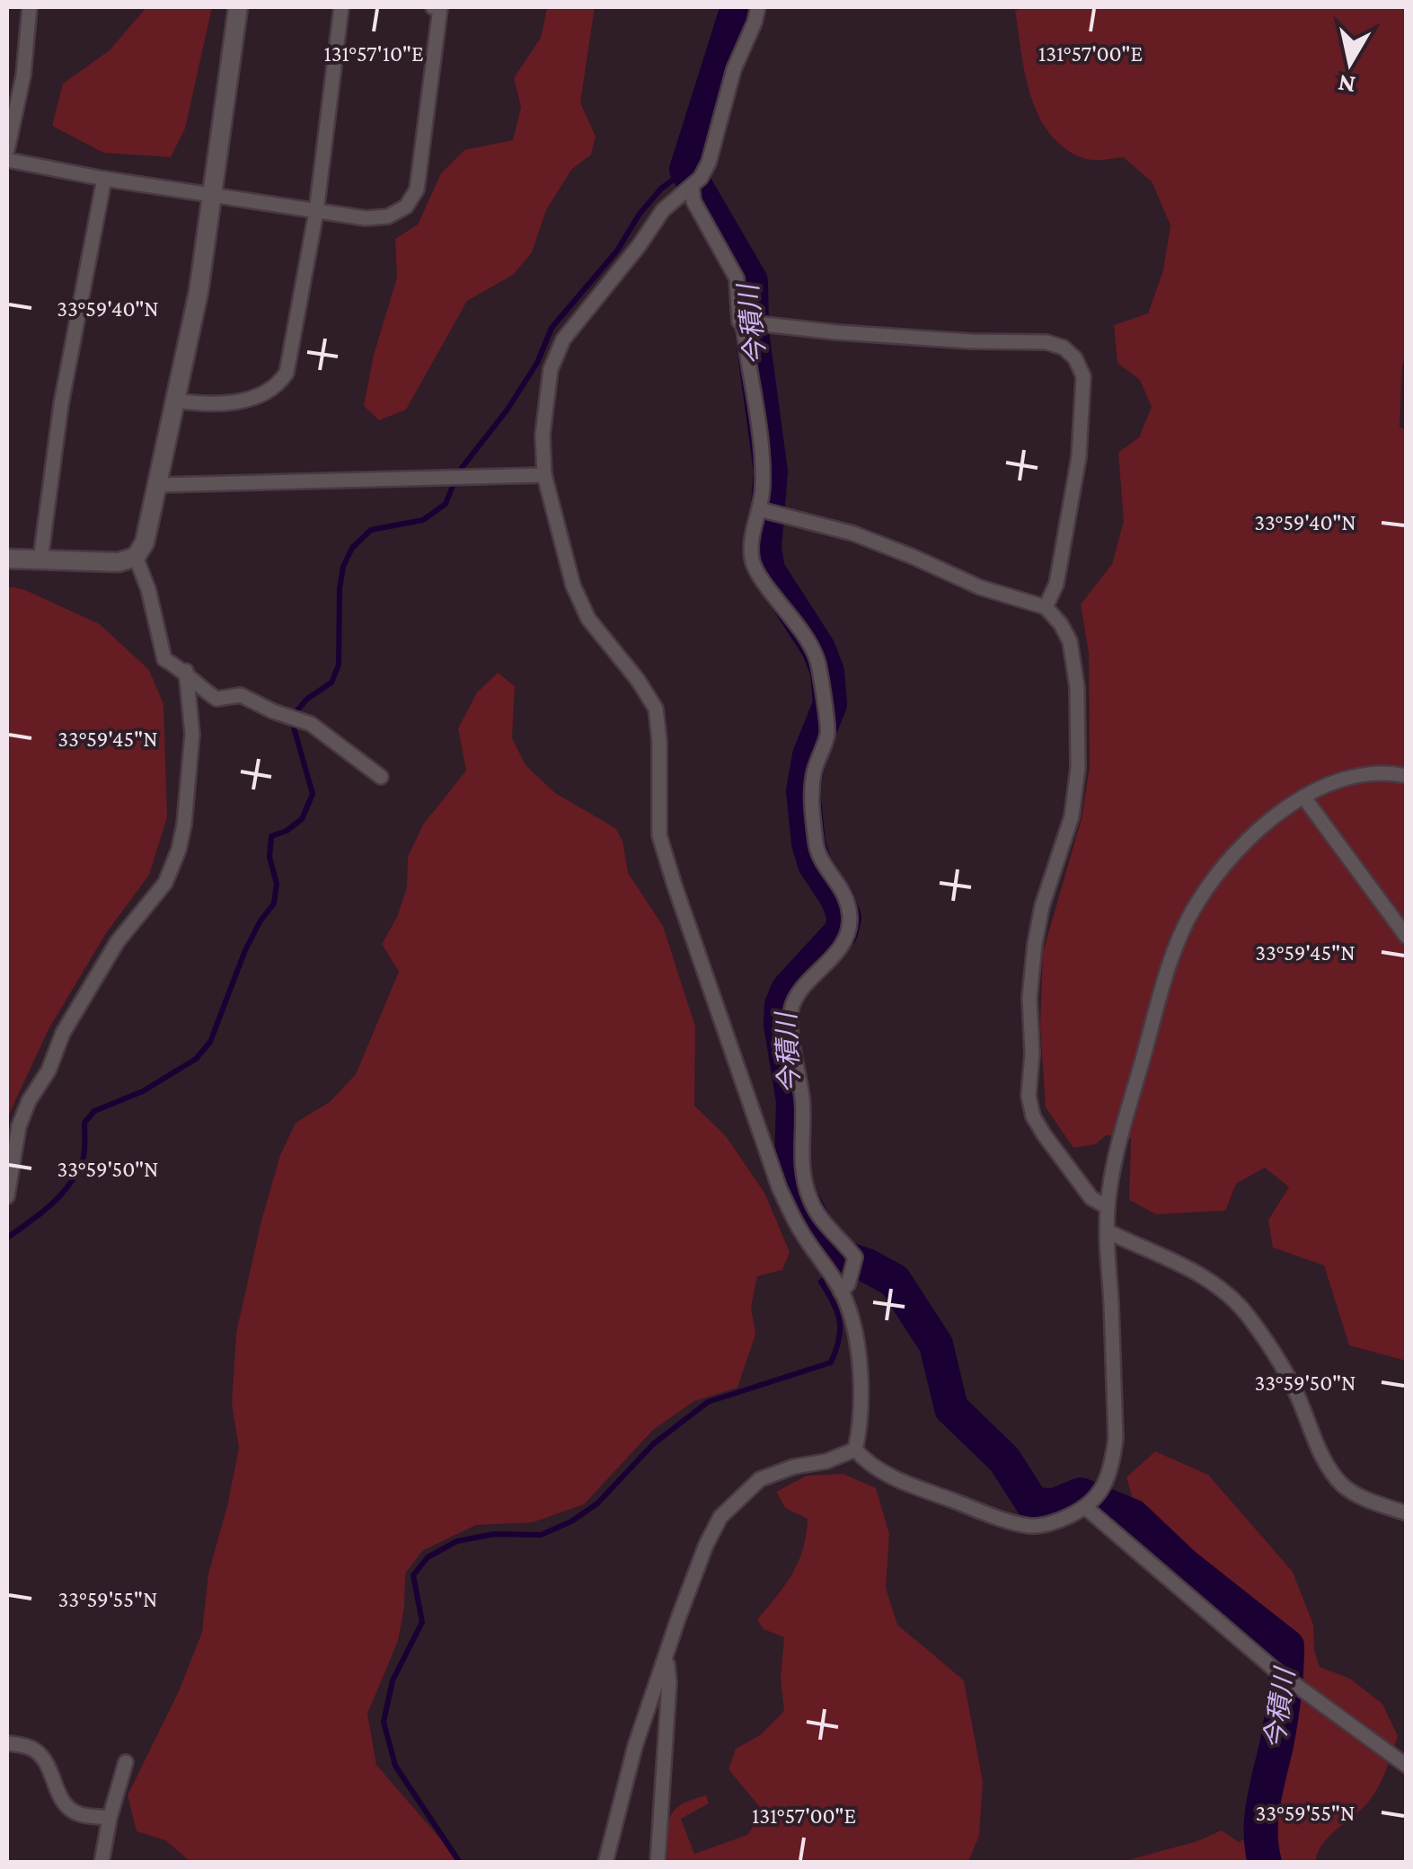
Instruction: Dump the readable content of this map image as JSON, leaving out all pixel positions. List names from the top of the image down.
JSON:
{
  "water": ["今積川"],
  "north": "bottom",
  "coordinates": [
    "131°57'10\"E",
    "131°57'00\"E",
    "33°59'40\"N",
    "33°59'45\"N",
    "33°59'50\"N",
    "33°59'55\"N"
  ]
}
